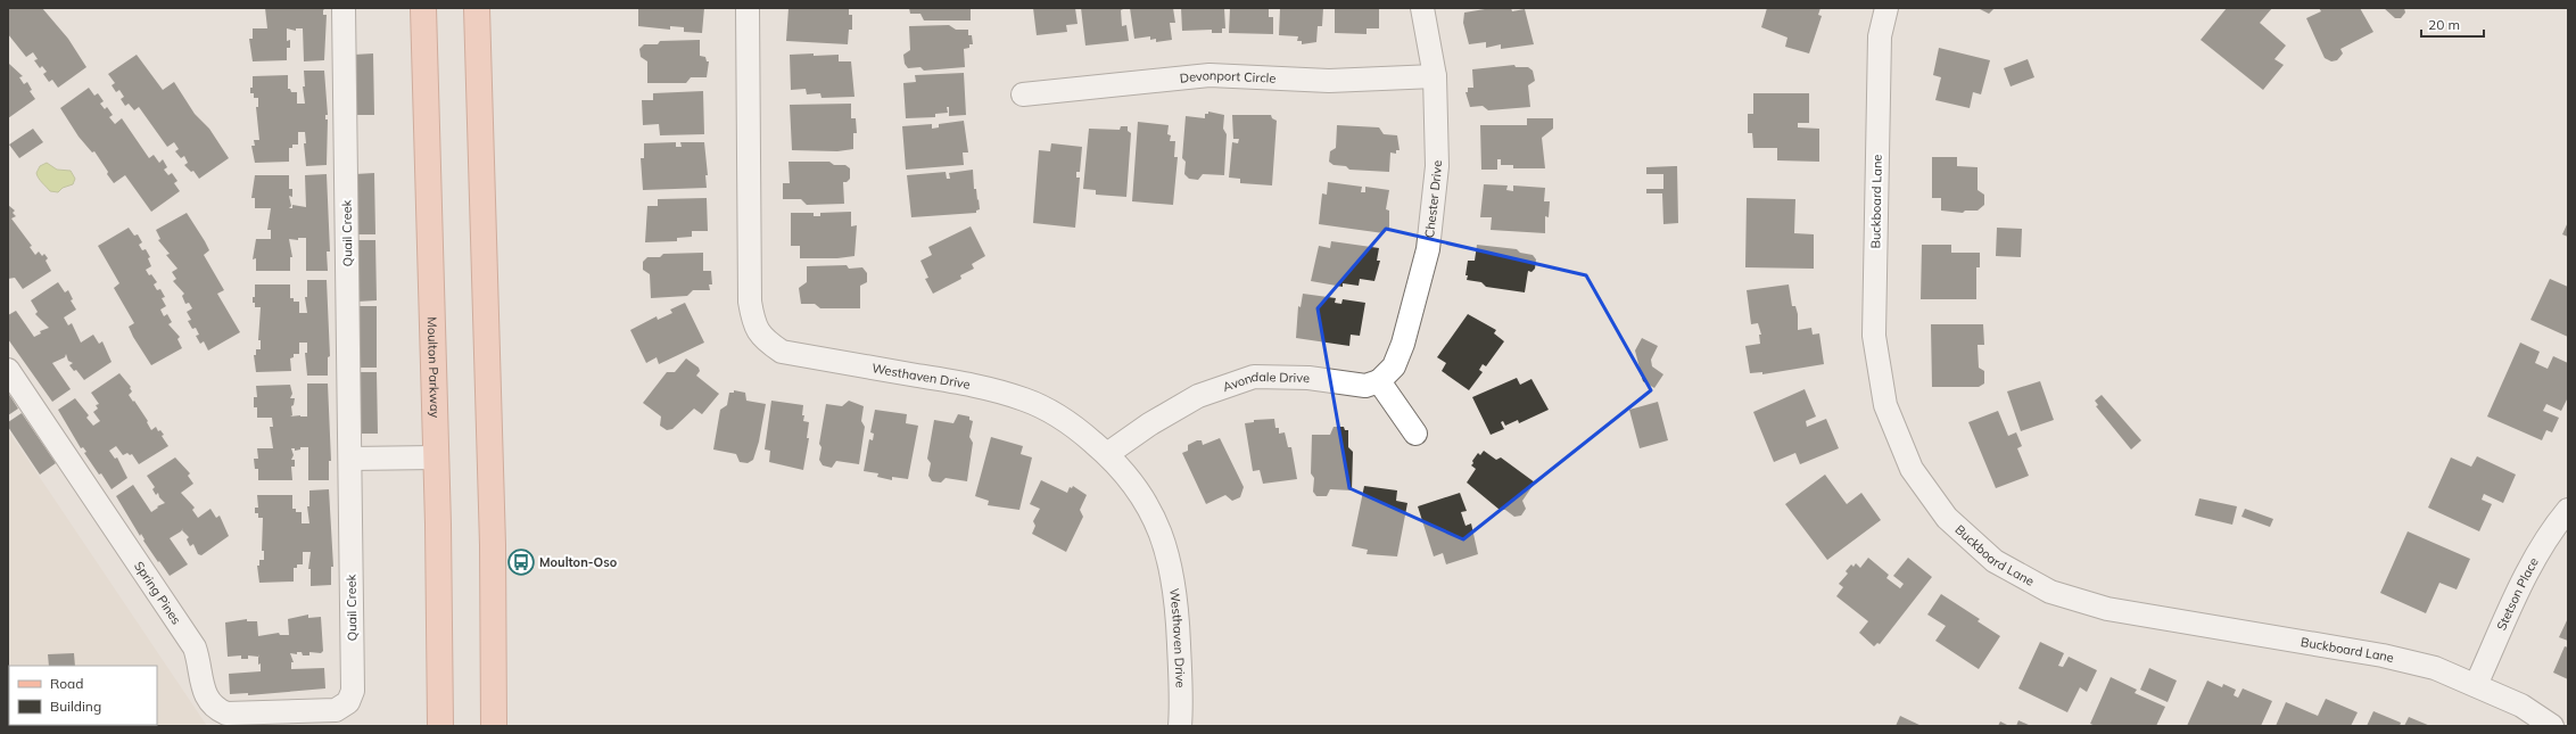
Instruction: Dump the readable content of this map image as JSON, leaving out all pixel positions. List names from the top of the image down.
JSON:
{
  "streets": {
    "main road": ["Moulton Parkway"],
    "street": [
      "Devonport Circle",
      "Chester Drive",
      "Buckboard Lane",
      "Quail Creek",
      "Westhaven Drive",
      "Avondale Drive",
      "Spring Pines",
      "Stetson Place"
    ]
  },
  "crossings": [
    ["Devonport Circle", "Chester Drive"],
    ["Chester Drive", "Avondale Drive"],
    ["Buckboard Lane", "Stetson Place"],
    ["Quail Creek", "Spring Pines"],
    ["Westhaven Drive", "Avondale Drive"]
  ],
  "places": {
    "bus stop": ["Moulton-Oso"]
  },
  "legend": ["Road", "Building"],
  "scale_bar": "20 m"
}
